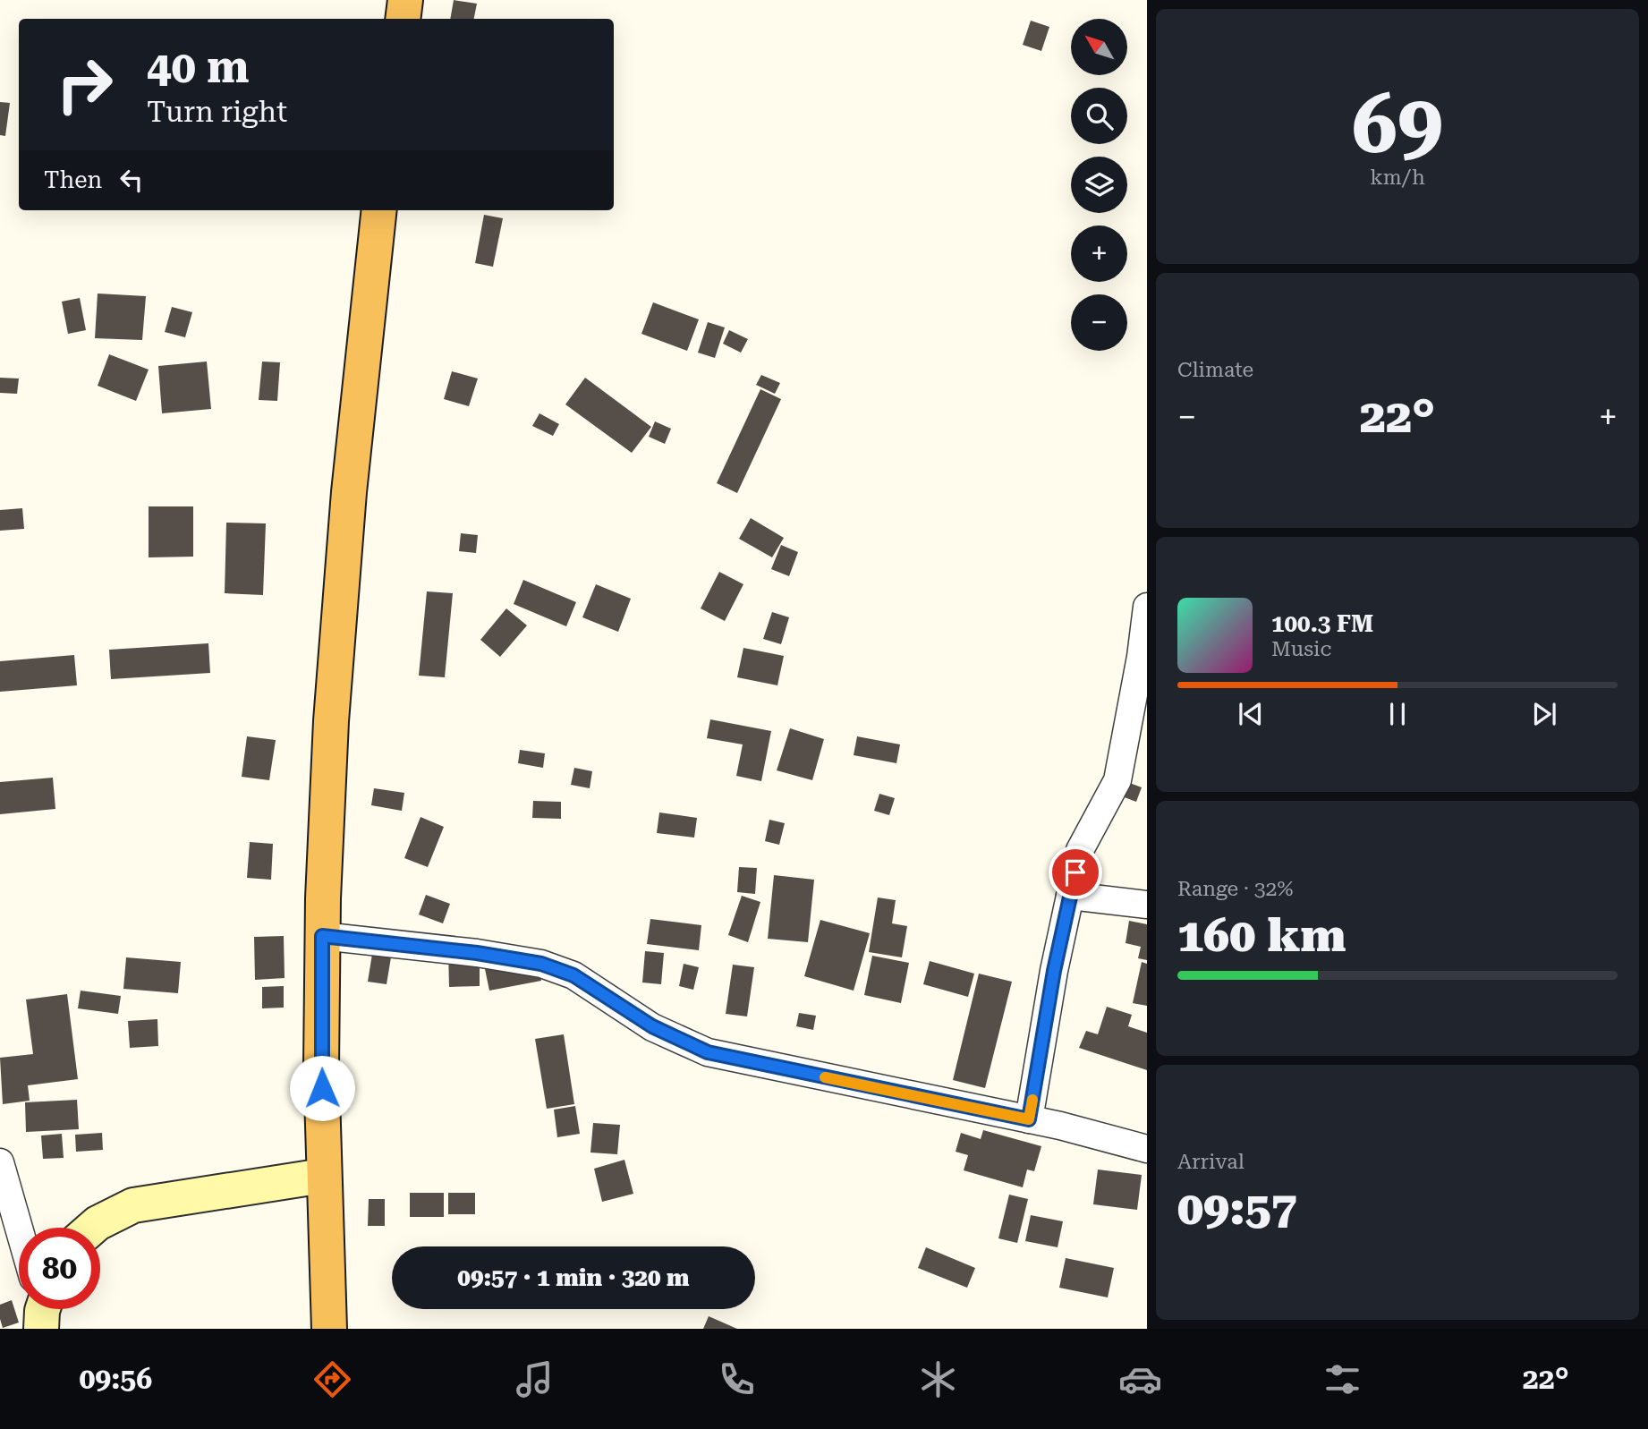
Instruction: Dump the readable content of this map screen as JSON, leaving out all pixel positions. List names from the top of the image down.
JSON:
{
  "north": "top left",
  "page": {
    "tile": [
      ["69", "km/h"],
      "Climate",
      ["Range · 32%", "160 km"],
      ["Arrival", "09:57"]
    ],
    "map_buttons": ["+", "−"],
    "turn": ["40 m", "Turn right"],
    "then": "Then",
    "heat": ["−", "22°", "+"],
    "song": ["100.3 FM", "Music"],
    "limit": "80",
    "trip": "09:57 · 1 min · 320 m",
    "tabs": ["09:56", "22°"]
  }
}
